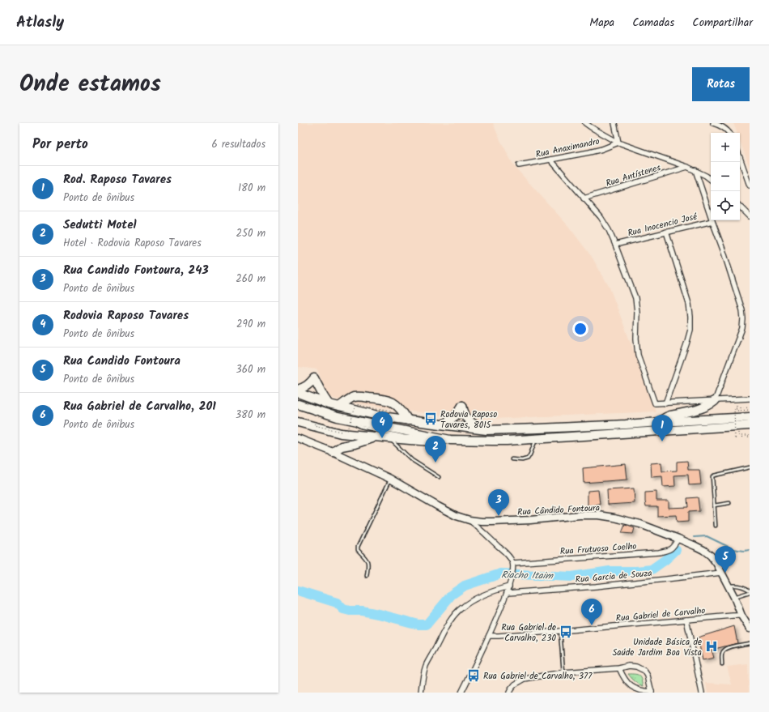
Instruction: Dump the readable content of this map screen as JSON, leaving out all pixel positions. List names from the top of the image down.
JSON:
{
  "streets": {
    "main road": ["Rua Cândido Fontoura"],
    "street": [
      "Rua Anaximandro",
      "Rua Antístenes",
      "Rua Inocencio José",
      "Rua Frutuoso Coelho",
      "Rua Garcia de Souza",
      "Rua Gabriel de Carvalho"
    ]
  },
  "crossings": [
    ["Rua Cândido Fontoura", "Rua Frutuoso Coelho"],
    ["Rua Cândido Fontoura", "Rua Garcia de Souza"],
    ["Rua Cândido Fontoura", "Rua Gabriel de Carvalho"]
  ],
  "water": ["Riacho Itaim"],
  "places": {
    "bus stop": ["Rodovia Raposo Tavares, 8015", "Rua Gabriel de Carvalho, 230", "Rua Gabriel de Carvalho, 377"],
    "hospital": ["Unidade Básica de Saúde Jardim Boa Vista"]
  },
  "page": {
    "header": "Atlasly",
    "nav": ["Mapa", "Camadas", "Compartilhar"],
    "title": "Onde estamos",
    "buttons": "Rotas",
    "heading": ["Por perto", "6 resultados"],
    "map_buttons": ["+", "−"],
    "list": [
      {
        "mark": "1",
        "name": "Rod. Raposo Tavares",
        "note": "Ponto de ônibus",
        "value": "180 m"
      },
      {
        "mark": "2",
        "name": "Sedutti Motel",
        "note": "Hotel · Rodovia Raposo Tavares",
        "value": "250 m"
      },
      {
        "mark": "3",
        "name": "Rua Candido Fontoura, 243",
        "note": "Ponto de ônibus",
        "value": "260 m"
      },
      {
        "mark": "4",
        "name": "Rodovia Raposo Tavares",
        "note": "Ponto de ônibus",
        "value": "290 m"
      },
      {
        "mark": "5",
        "name": "Rua Candido Fontoura",
        "note": "Ponto de ônibus",
        "value": "360 m"
      },
      {
        "mark": "6",
        "name": "Rua Gabriel de Carvalho, 201",
        "note": "Ponto de ônibus",
        "value": "380 m"
      }
    ],
    "pins": [
      "4",
      "1",
      "2",
      "3",
      "5",
      "6"
    ]
  }
}
